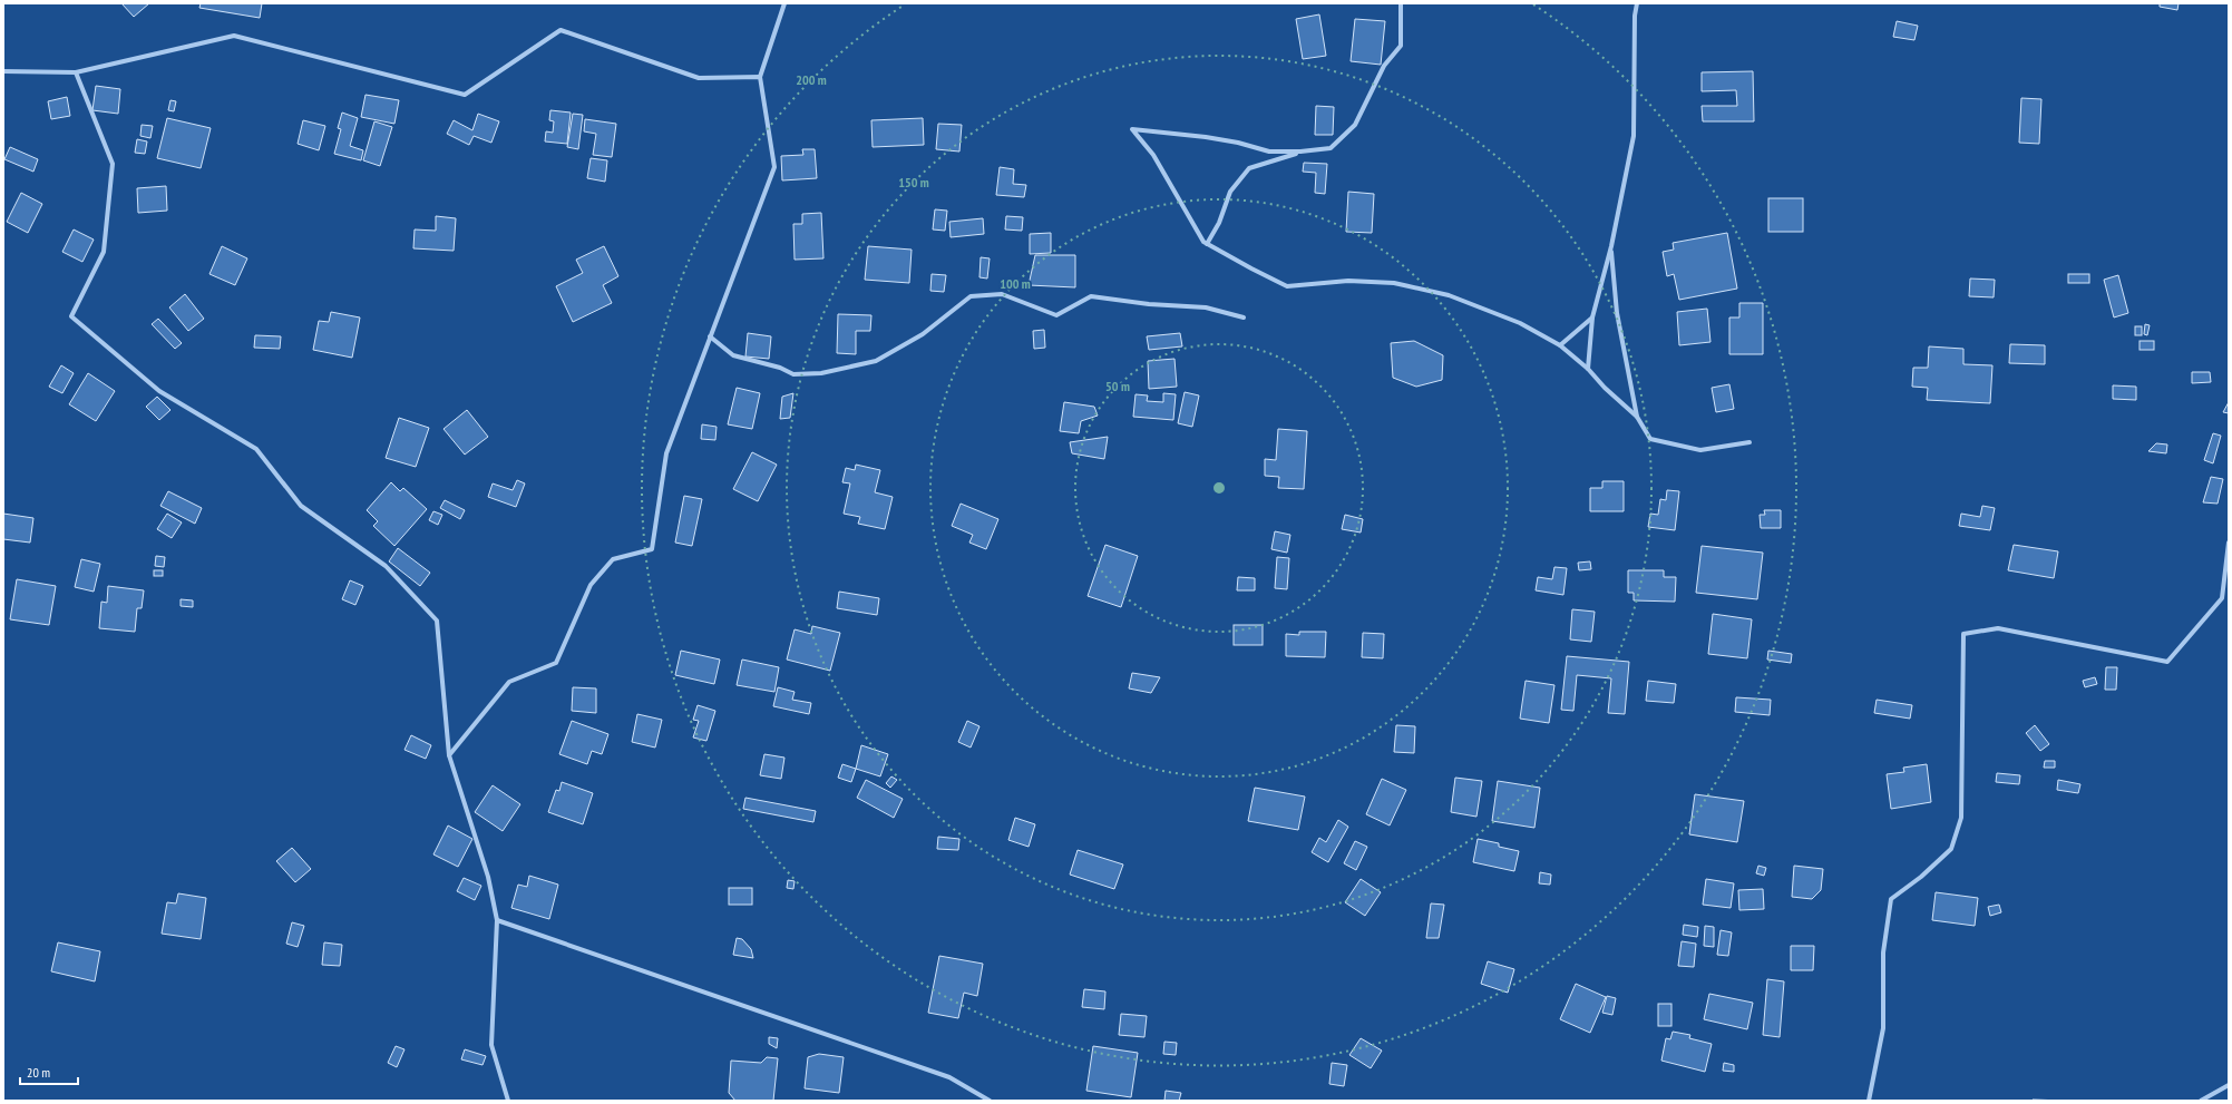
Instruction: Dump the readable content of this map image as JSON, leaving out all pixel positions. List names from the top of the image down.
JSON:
{
  "scale_bar": "20 m",
  "rings": [
    "200 m",
    "150 m",
    "100 m",
    "50 m"
  ]
}
